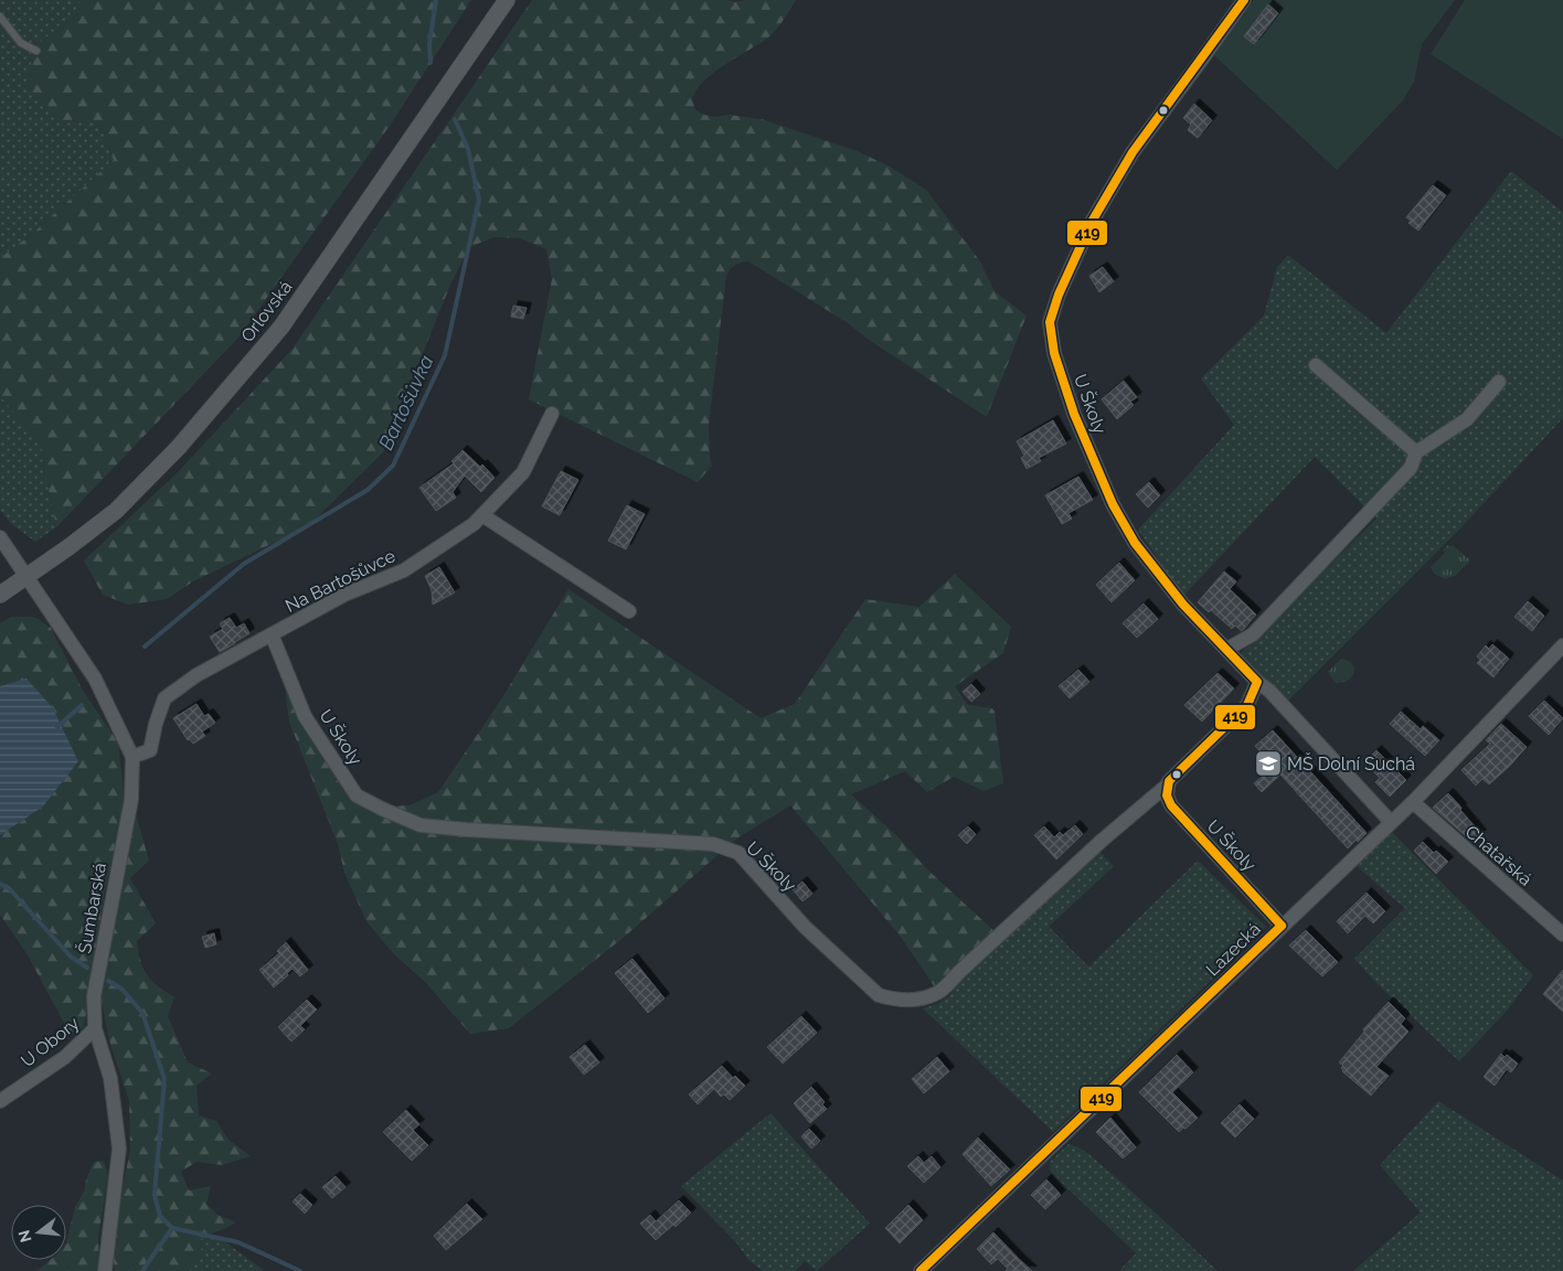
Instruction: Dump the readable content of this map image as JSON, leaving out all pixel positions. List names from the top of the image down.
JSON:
{
  "streets": {
    "street": [
      "Orlovská",
      "U Školy",
      "Na Bartošůvce",
      "Chatařská",
      "Šumbarská",
      "Lazecká",
      "U Obory"
    ]
  },
  "crossings": [
    ["Orlovská", "Šumbarská"],
    ["U Školy", "Na Bartošůvce"],
    ["U Školy", "Lazecká"],
    ["Na Bartošůvce", "Šumbarská"],
    ["Chatařská", "Lazecká"],
    ["Šumbarská", "U Obory"]
  ],
  "water": ["Bartošůvka"],
  "places": {
    "school or university": ["MŠ Dolní Suchá"]
  },
  "lines": ["transit line 419"],
  "north": "left"
}
